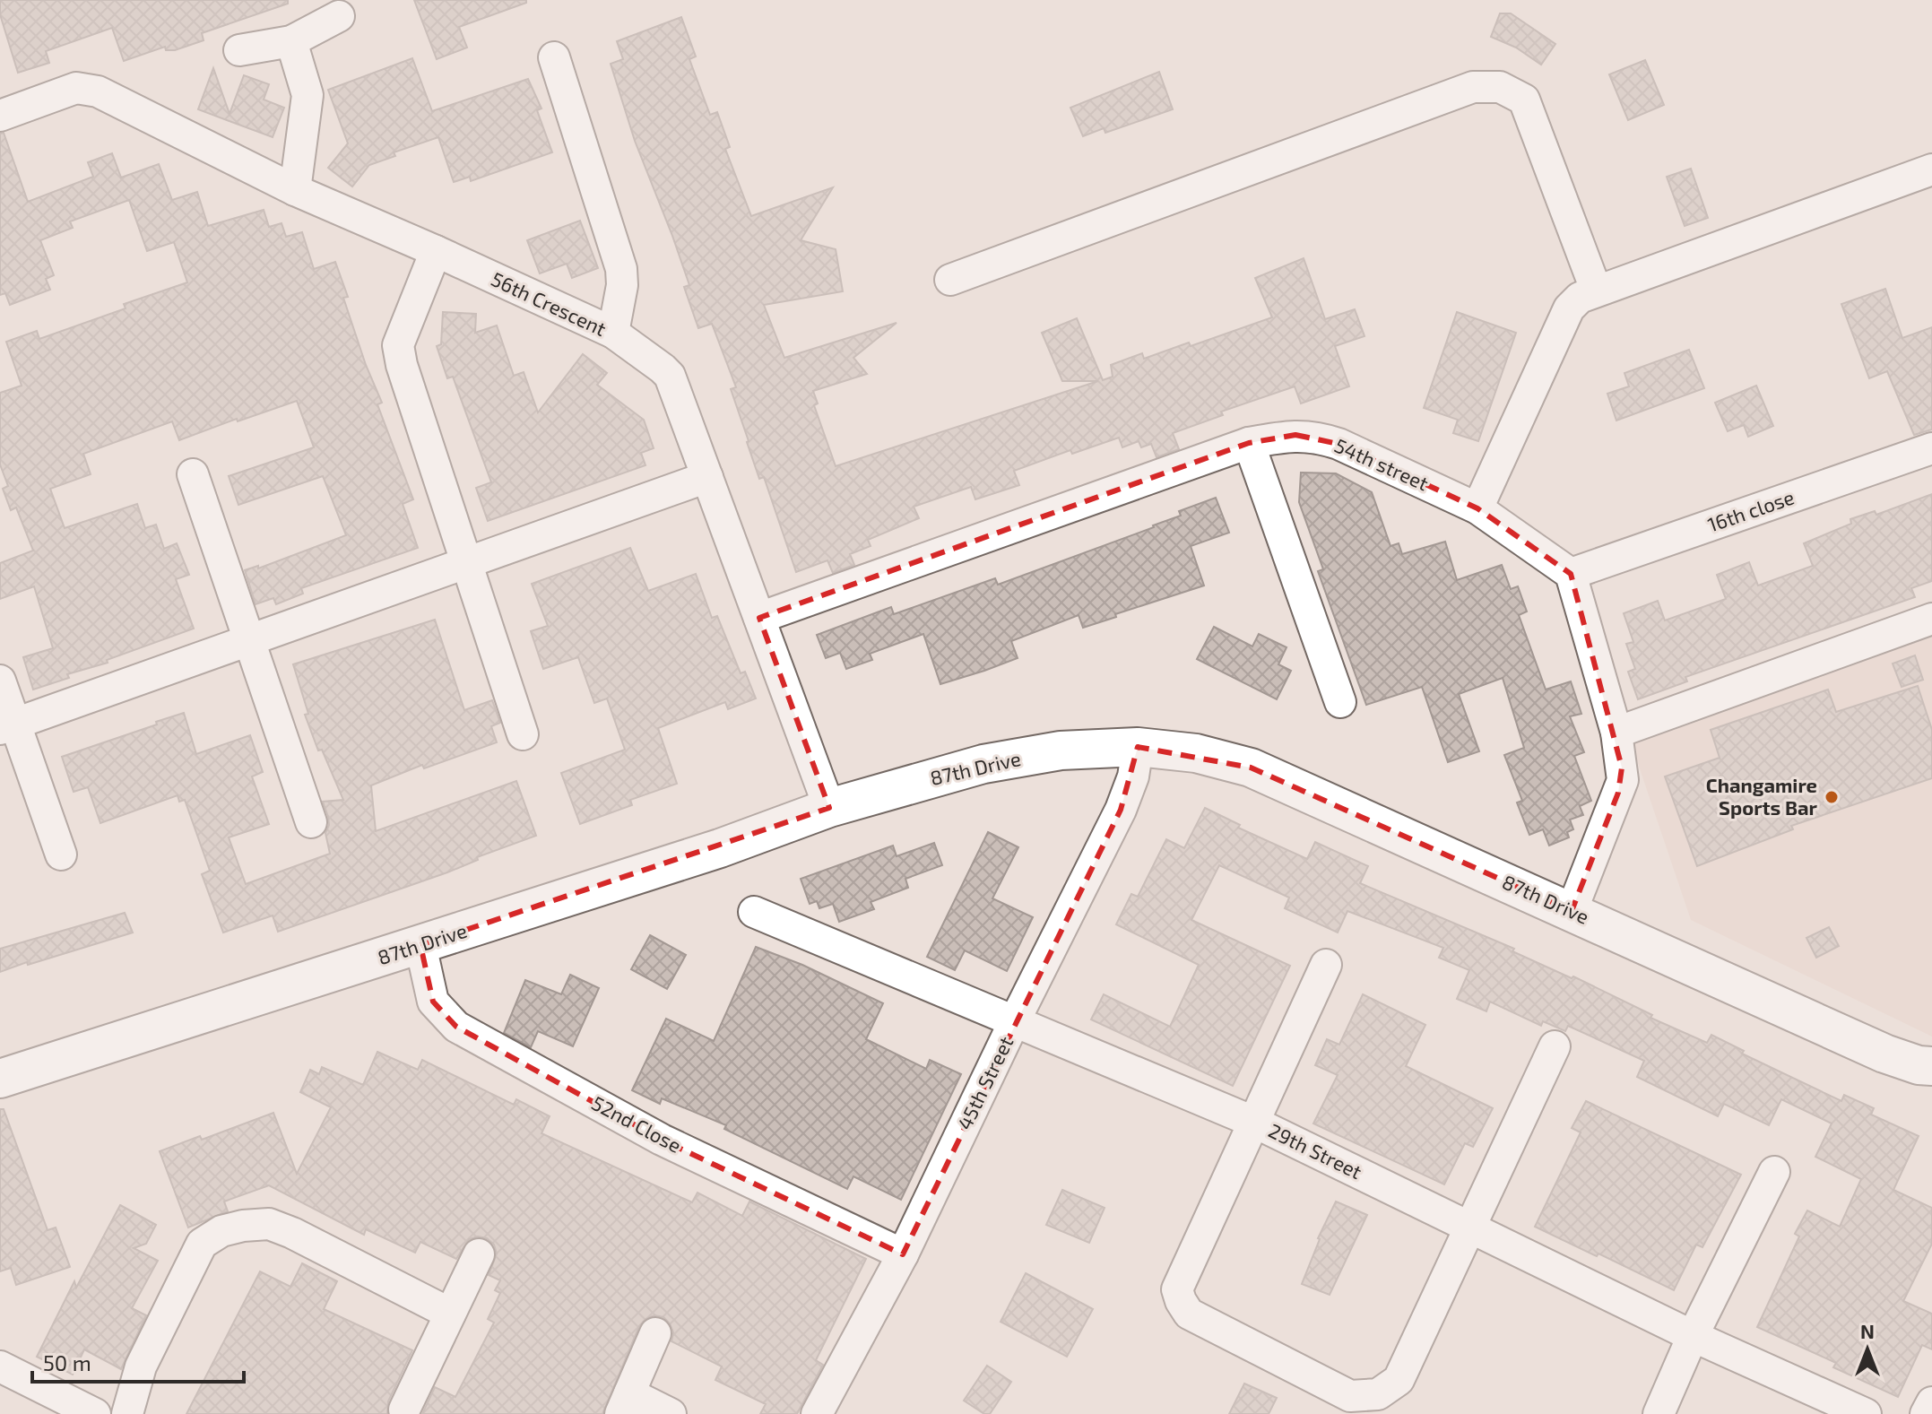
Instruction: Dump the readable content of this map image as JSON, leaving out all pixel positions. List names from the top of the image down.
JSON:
{
  "streets": {
    "street": [
      "56th Crescent",
      "54th street",
      "16th close",
      "87th Drive",
      "45th Street",
      "52nd Close",
      "29th Street"
    ]
  },
  "crossings": [
    ["56th Crescent", "54th street"],
    ["56th Crescent", "87th Drive"],
    ["54th street", "16th close"],
    ["87th Drive", "45th Street"],
    ["87th Drive", "52nd Close"],
    ["45th Street", "52nd Close"],
    ["45th Street", "29th Street"]
  ],
  "places": ["Changamire Sports Bar"],
  "scale_bar": "50 m",
  "north": "top"
}
